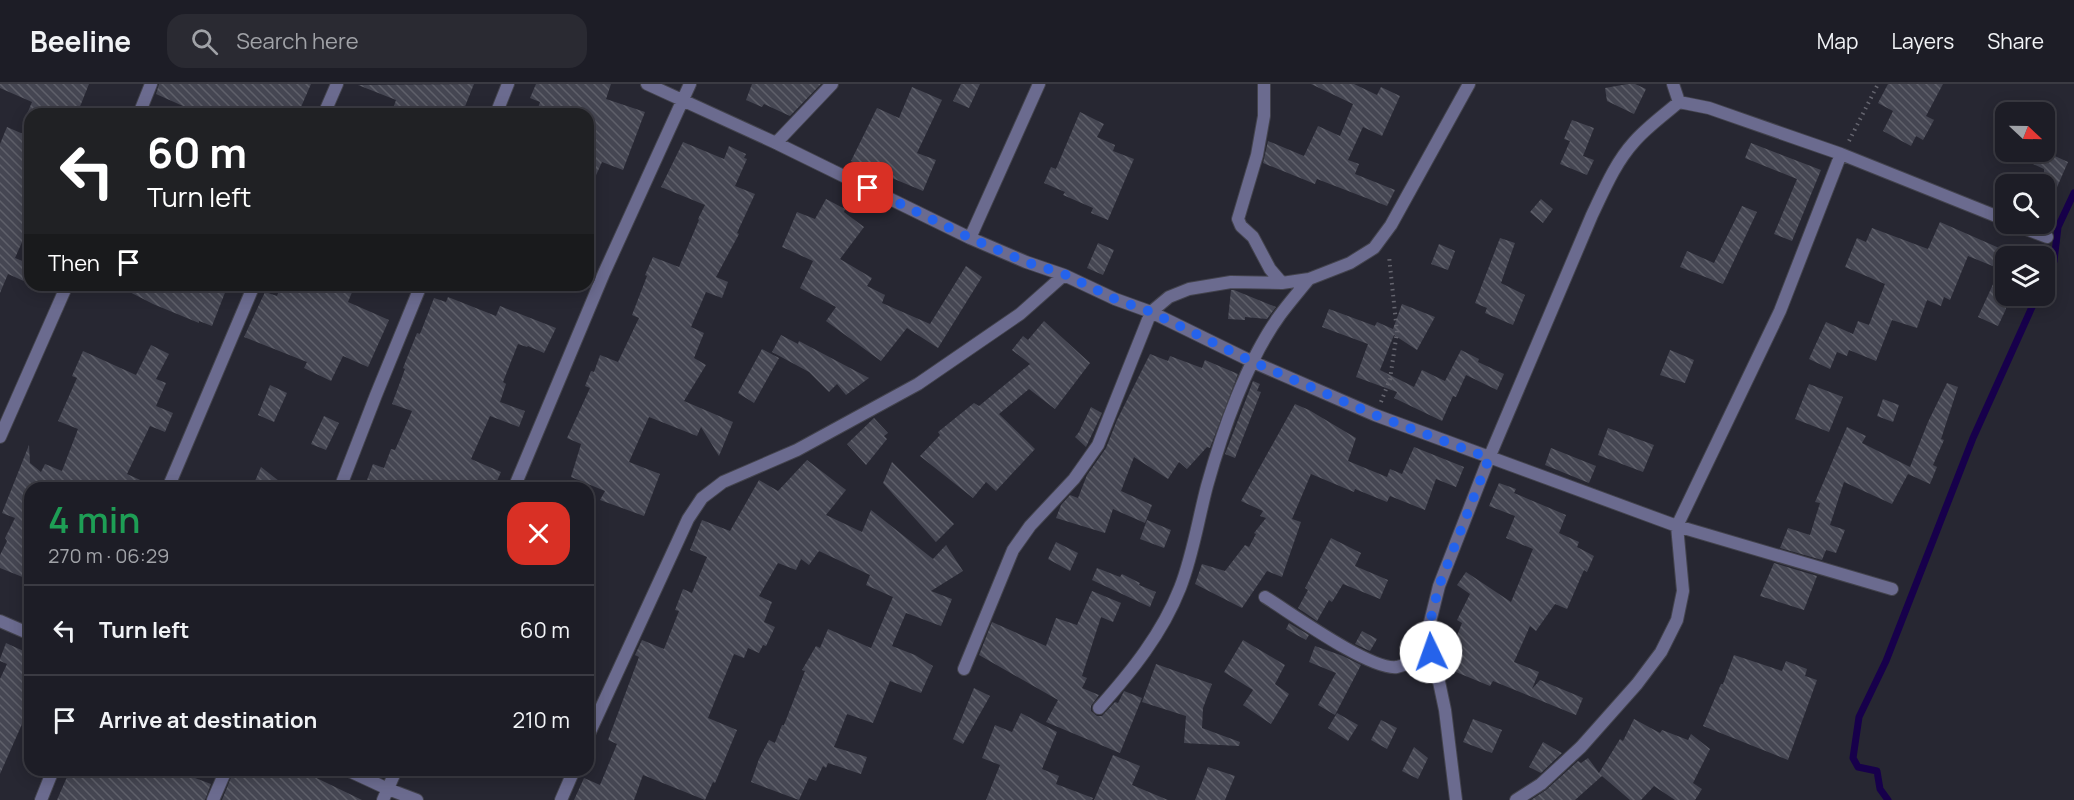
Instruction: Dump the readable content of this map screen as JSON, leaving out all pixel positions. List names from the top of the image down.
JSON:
{
  "north": "right",
  "page": {
    "header": "Beeline",
    "search": "Search here",
    "nav": ["Map", "Layers", "Share"],
    "turn": ["60 m", "Turn left"],
    "then": "Then",
    "heading": ["4 min", "270 m · 06:29"],
    "list": [
      {
        "name": "Turn left",
        "value": "60 m"
      },
      {
        "name": "Arrive at destination",
        "value": "210 m"
      }
    ]
  }
}
